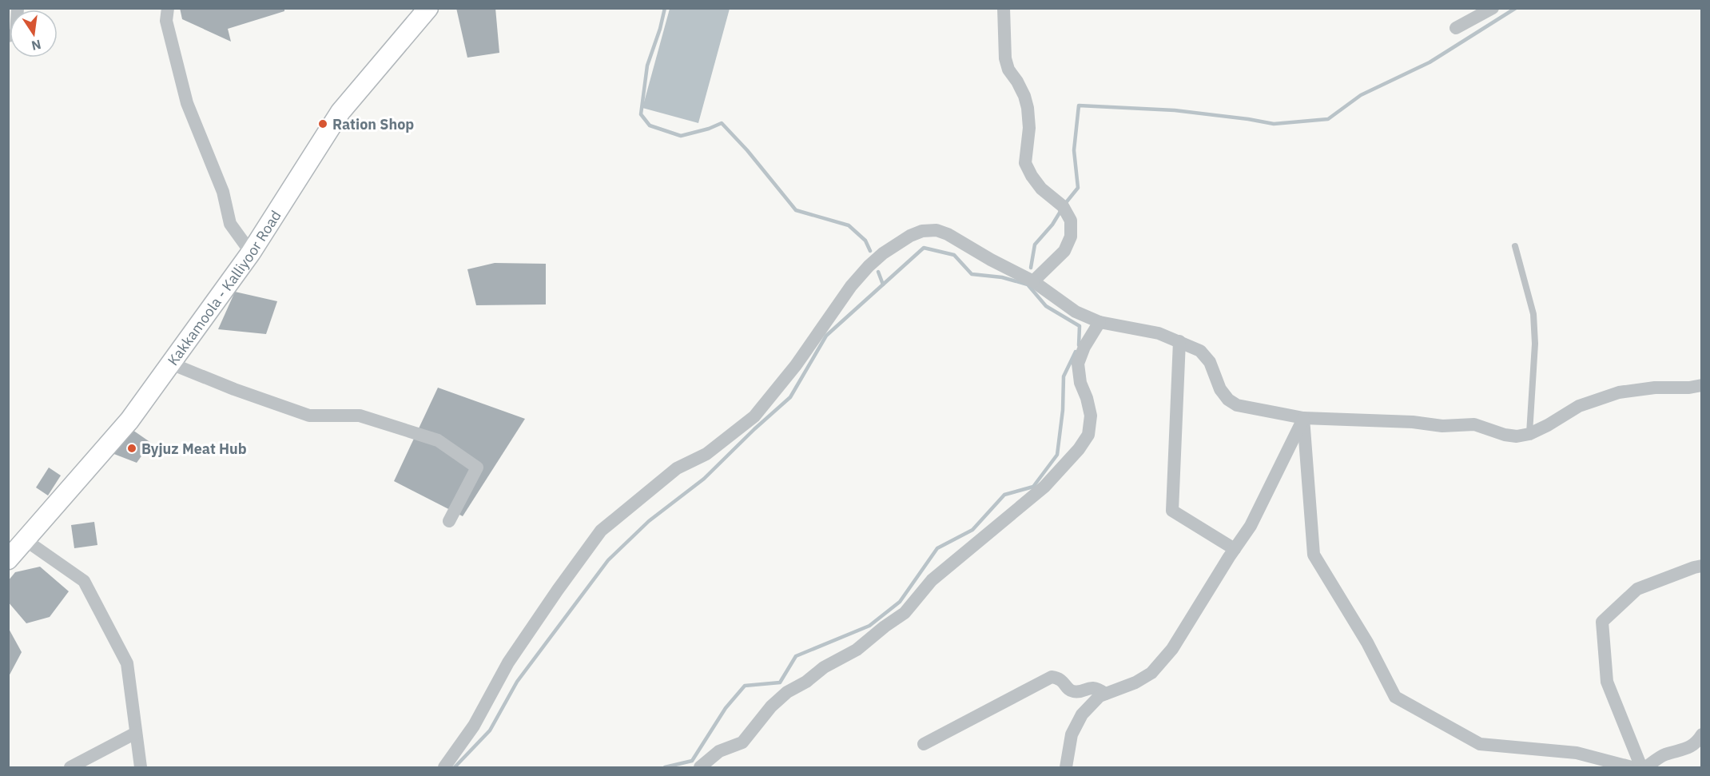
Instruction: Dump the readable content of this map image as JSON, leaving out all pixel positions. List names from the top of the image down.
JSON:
{
  "streets": {
    "main road": ["Kakkamoola - Kalliyoor Road"]
  },
  "places": ["Ration Shop", "Byjuz Meat Hub"],
  "north": "bottom"
}
